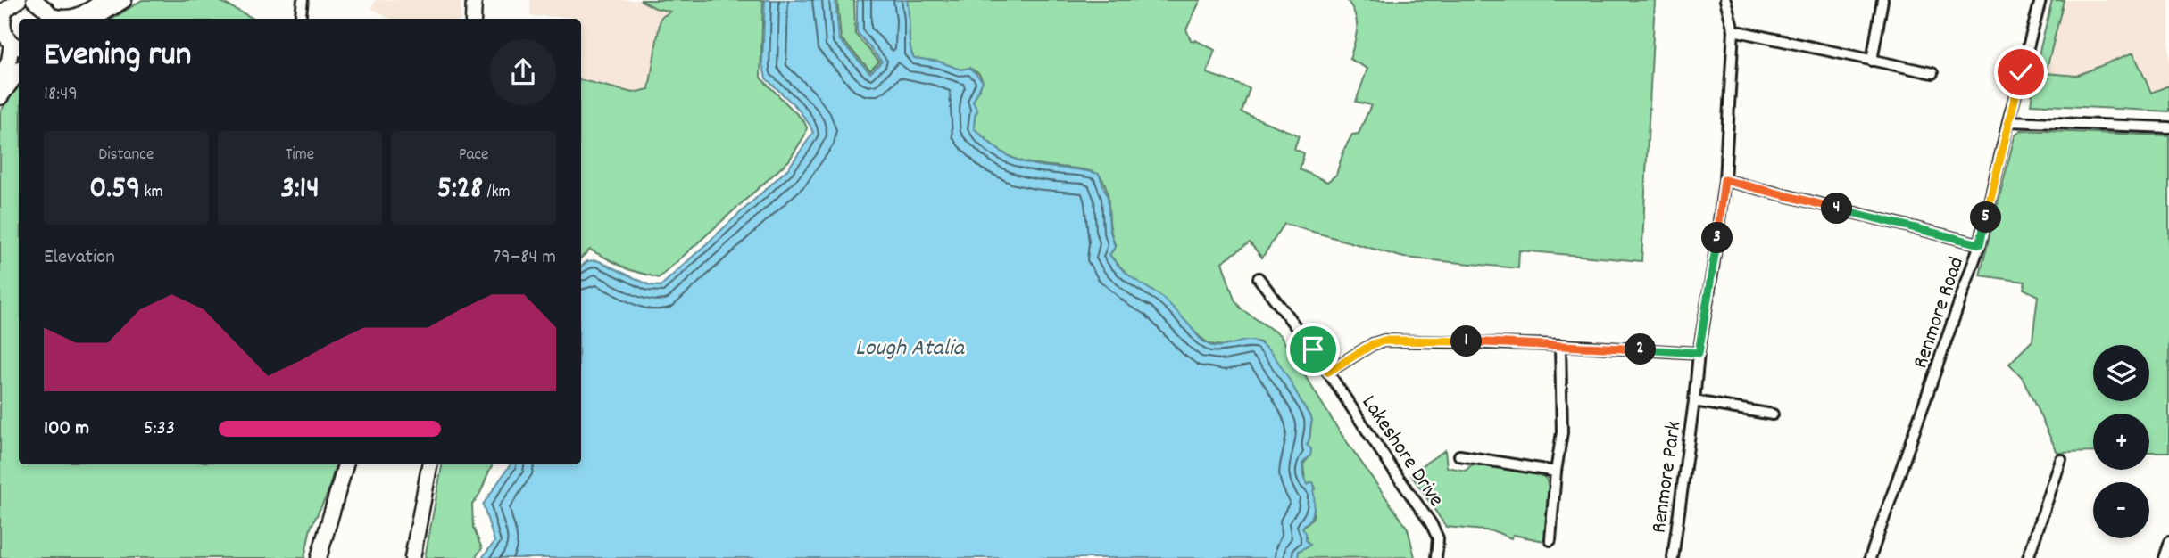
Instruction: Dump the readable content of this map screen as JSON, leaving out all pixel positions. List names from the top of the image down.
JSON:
{
  "streets": {
    "street": ["Renmore Road", "Lakeshore Drive", "Renmore Park"]
  },
  "water": ["Lough Atalia"],
  "page": {
    "heading": ["Evening run", "18:49"],
    "stats": [
      ["Distance", "0.59 km"],
      ["Time", "3:14"],
      ["Pace", "5:28 /km"]
    ],
    "pins": [
      "4",
      "5",
      "3",
      "1",
      "2"
    ],
    "chart": ["Elevation", "79–84 m"],
    "map_buttons": ["+", "−"],
    "list": [
      {
        "name": "100 m",
        "note": "5:33"
      }
    ]
  }
}
